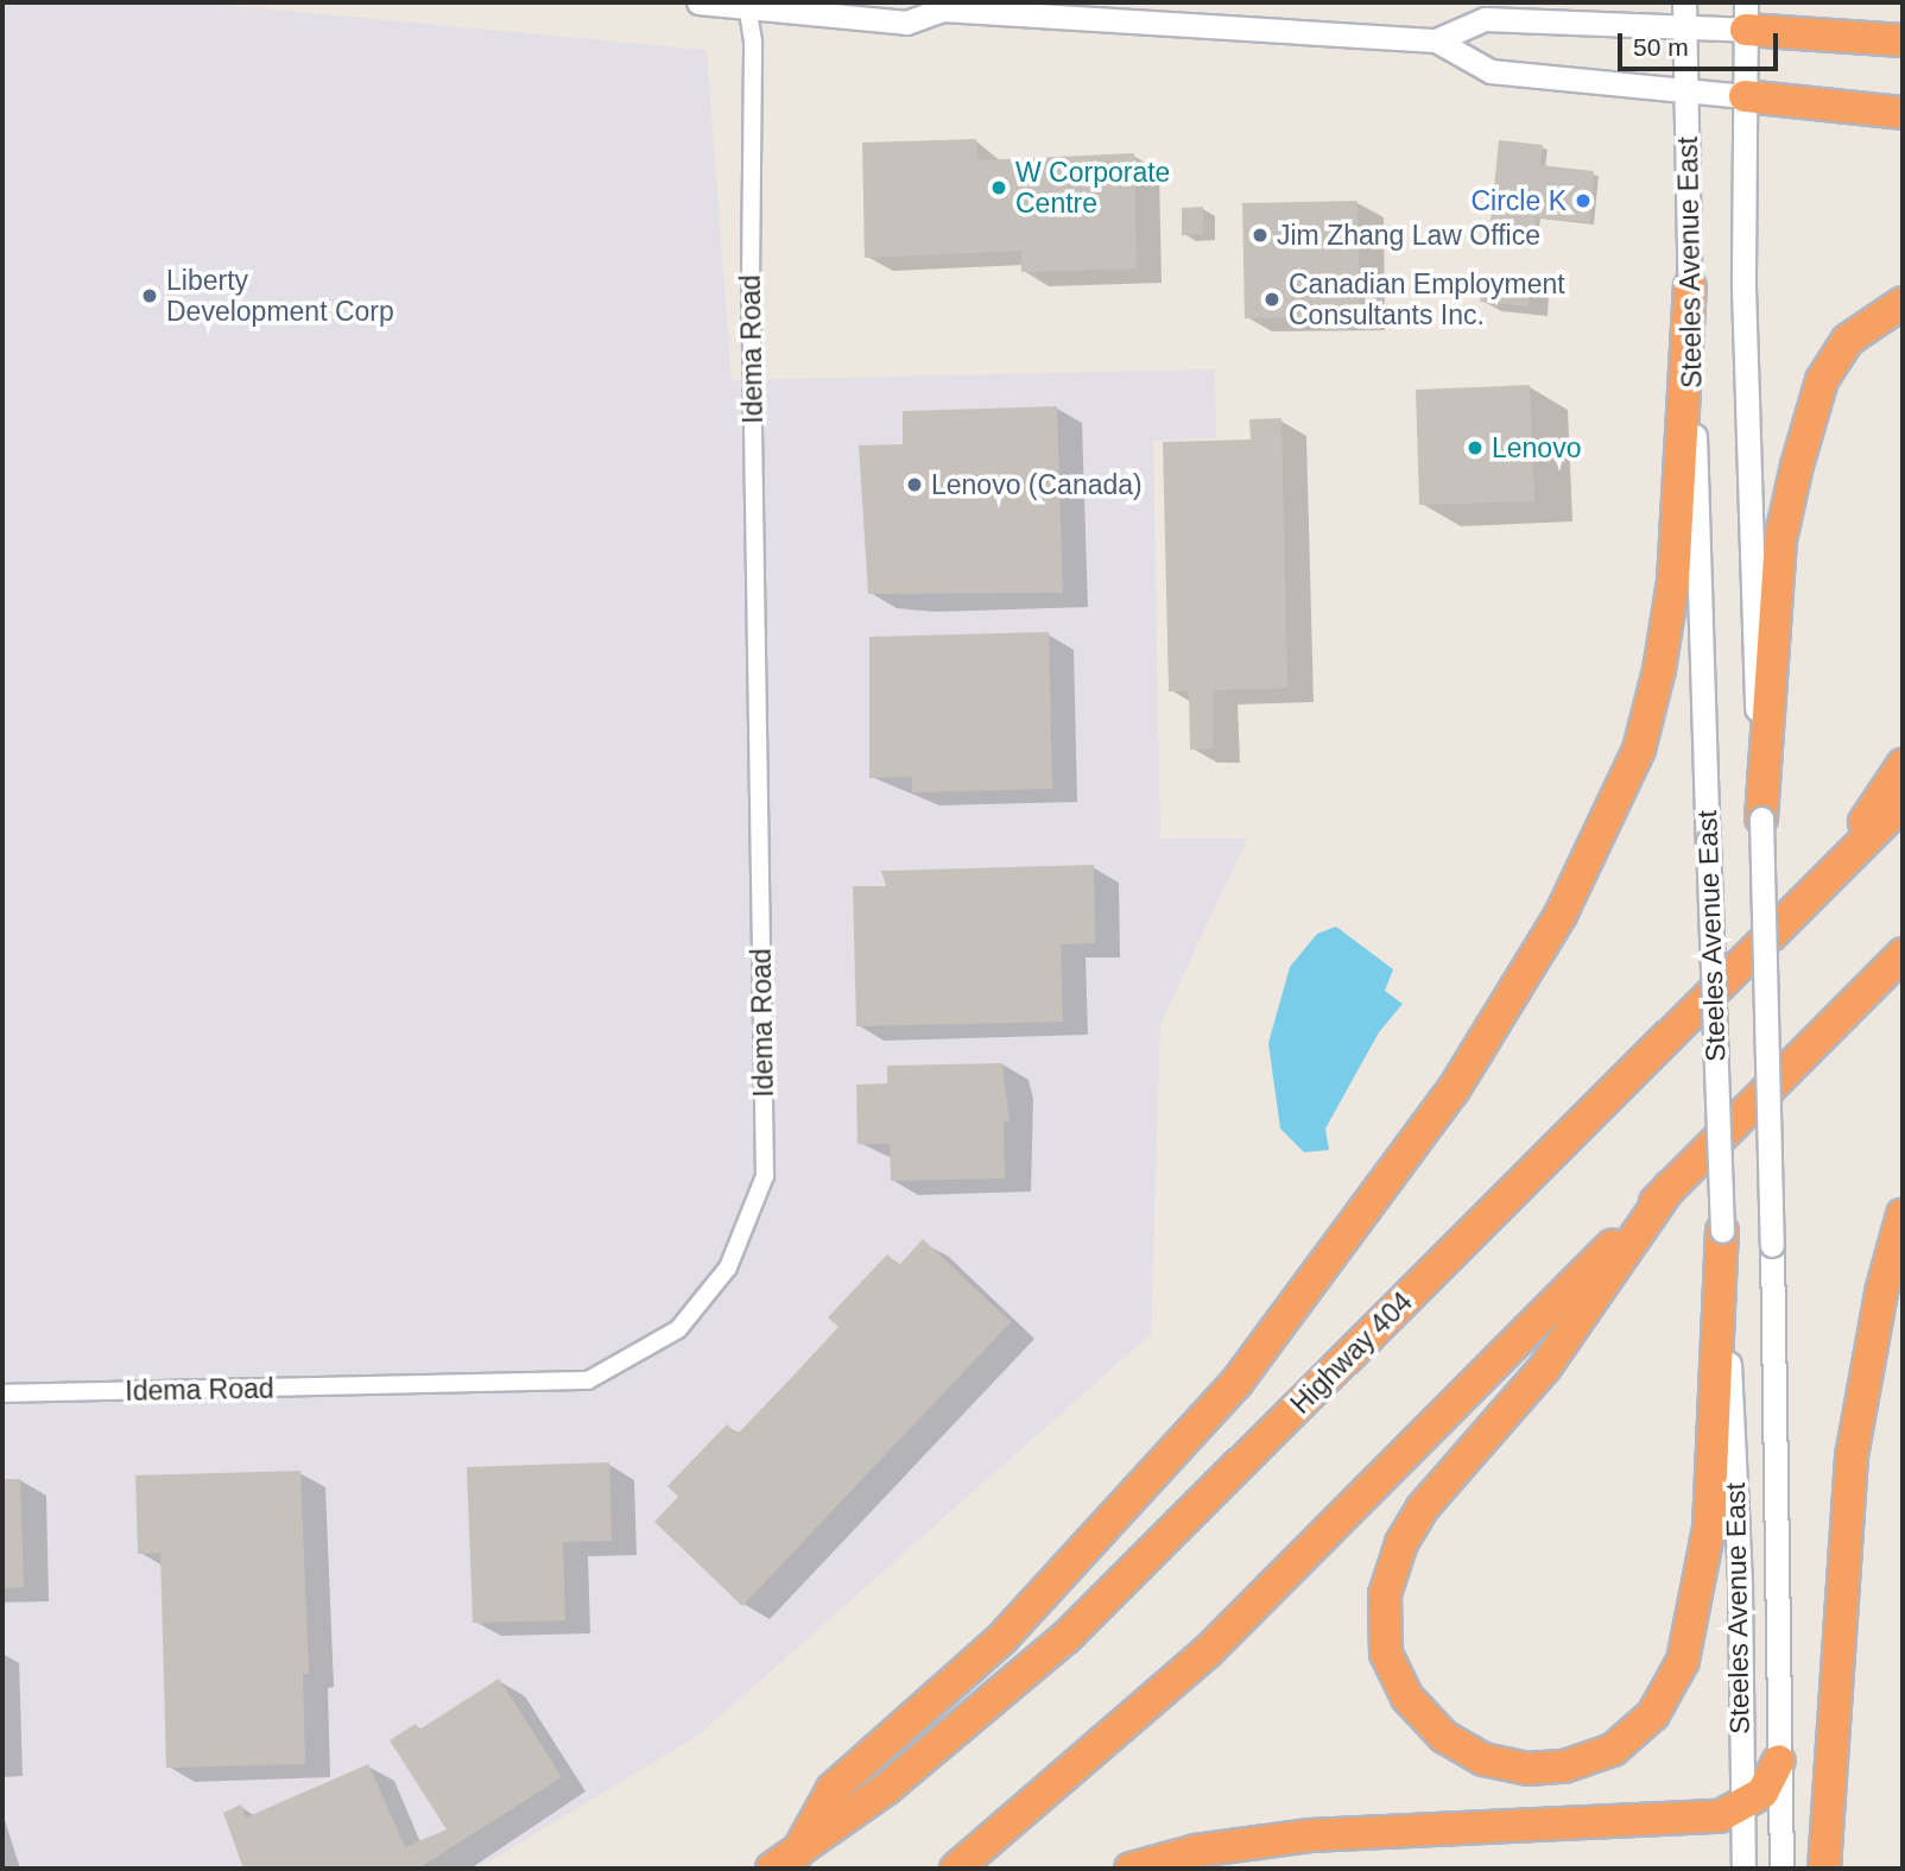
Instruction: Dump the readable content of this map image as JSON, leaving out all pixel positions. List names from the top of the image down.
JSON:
{
  "streets": {
    "highway": ["Highway 404"],
    "main road": ["Steeles Avenue East"],
    "street": ["Idema Road"]
  },
  "places": [
    "W Corporate Centre",
    "Circle K",
    "Jim Zhang Law Office",
    "Liberty Development Corp",
    "Canadian Employment Consultants Inc.",
    "Lenovo",
    "Lenovo (Canada)"
  ],
  "scale_bar": "50 m"
}
